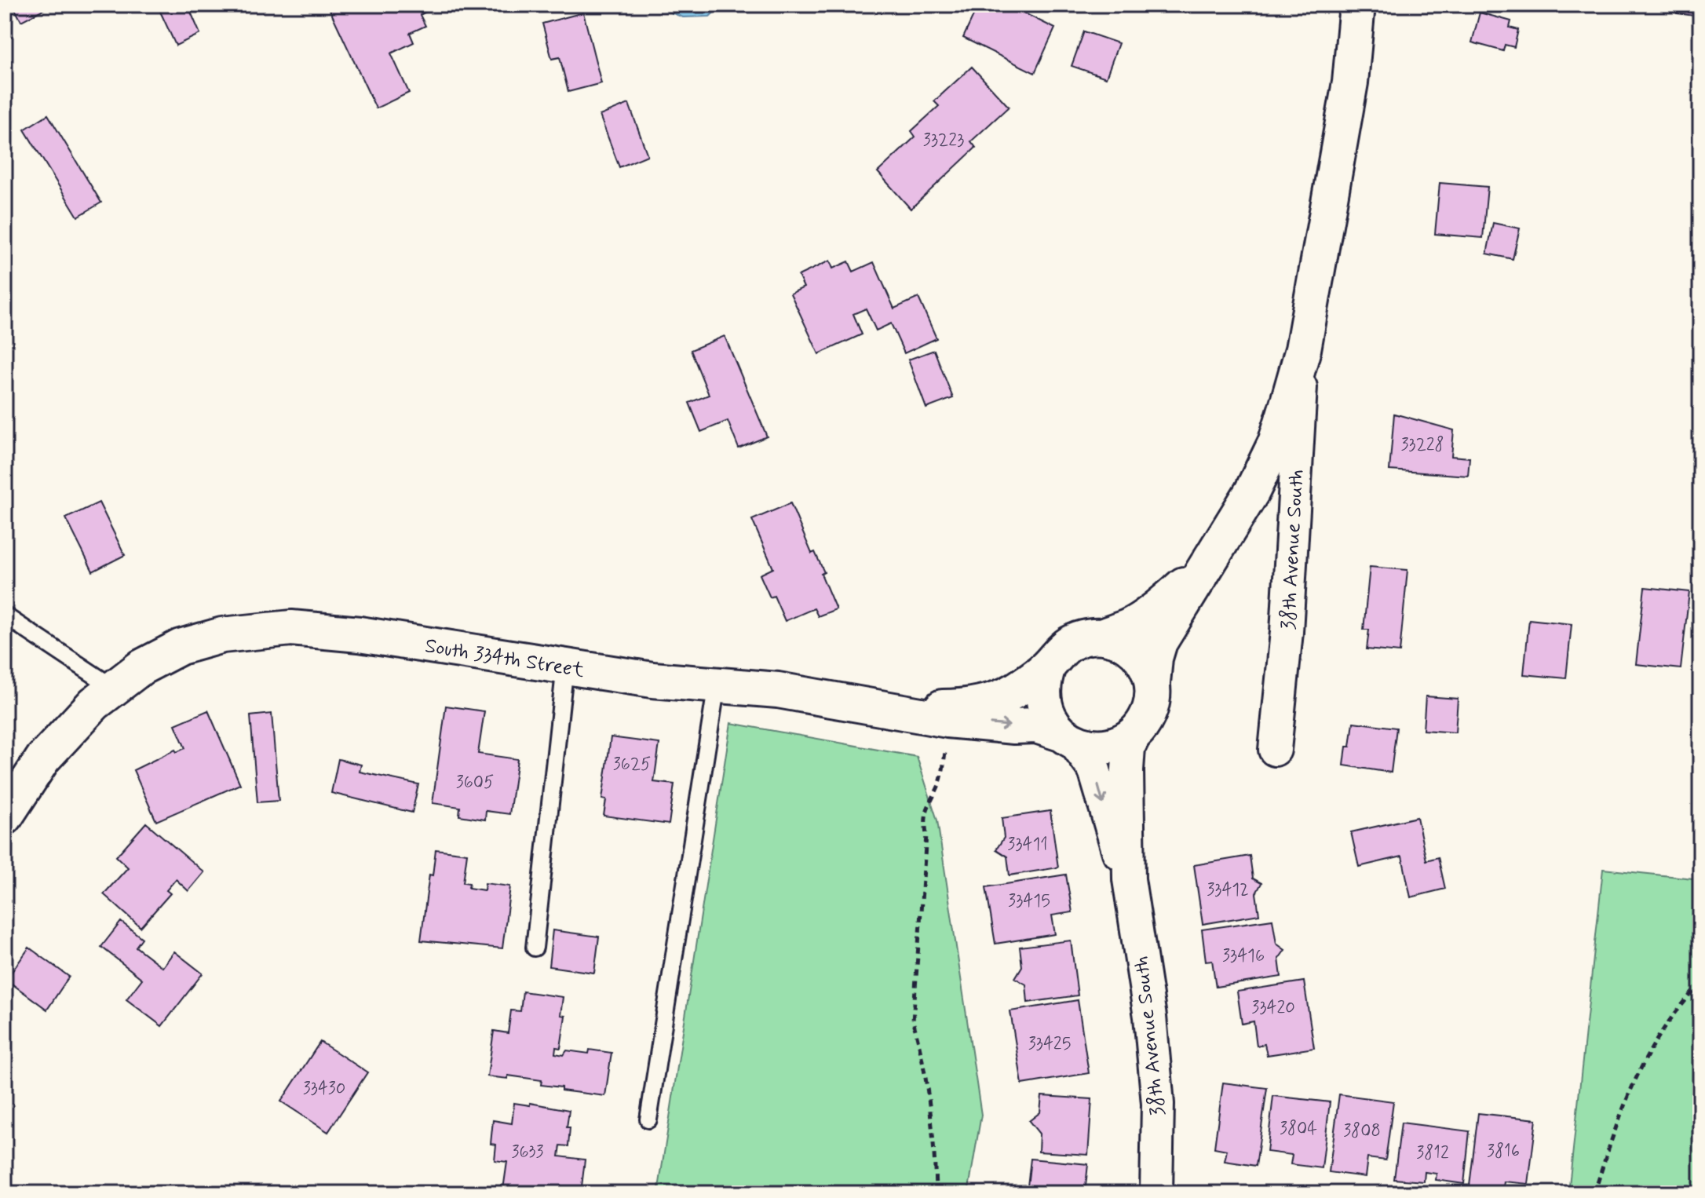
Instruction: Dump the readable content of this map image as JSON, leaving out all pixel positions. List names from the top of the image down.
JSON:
{
  "streets": {
    "street": ["38th Avenue South", "South 334th Street"]
  },
  "crossings": [
    ["38th Avenue South", "South 334th Street"]
  ],
  "house_numbers": [
    "33223",
    "33228",
    "3625",
    "3605",
    "33411",
    "33412",
    "33415",
    "33416",
    "33420",
    "33425",
    "33430",
    "3804",
    "3808",
    "3816",
    "3633",
    "3812"
  ]
}
